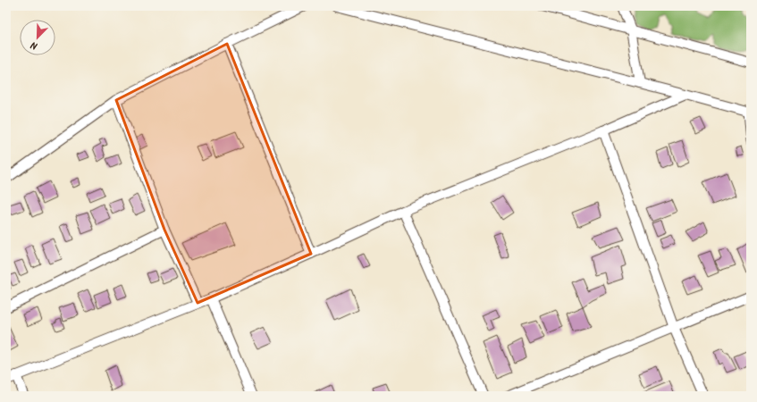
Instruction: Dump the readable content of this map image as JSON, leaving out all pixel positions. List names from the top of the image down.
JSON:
{
  "north": "bottom left"
}
